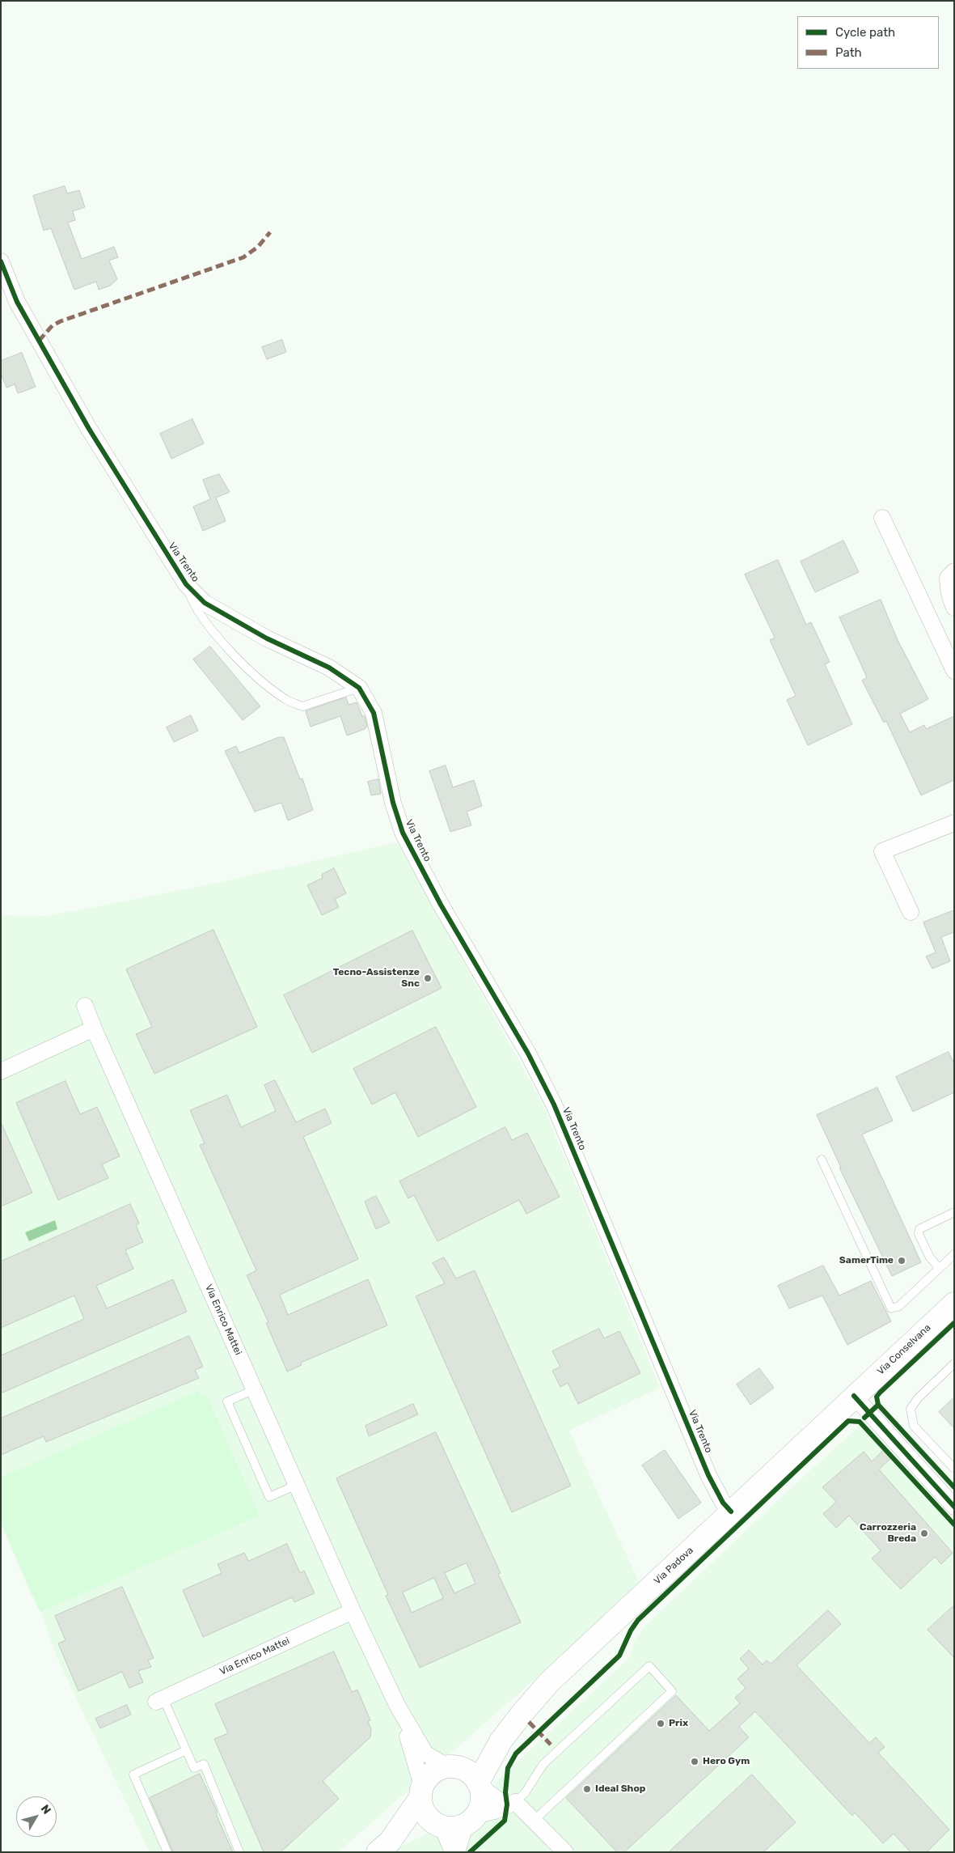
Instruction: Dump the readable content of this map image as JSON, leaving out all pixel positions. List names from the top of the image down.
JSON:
{
  "streets": {
    "main road": ["Via Conselvana", "Via Padova"],
    "street": ["Via Trento", "Via Enrico Mattei"]
  },
  "crossings": [
    ["Via Trento", "Via Padova"],
    ["Via Enrico Mattei", "Via Padova"],
    ["Via Conselvana", "Via Padova"]
  ],
  "places": [
    "Tecno-Assistenze Snc",
    "SamerTime",
    "Carrozzeria Breda",
    "Prix",
    "Hero Gym",
    "Ideal Shop"
  ],
  "legend": ["Cycle path", "Path"],
  "north": "top right"
}
